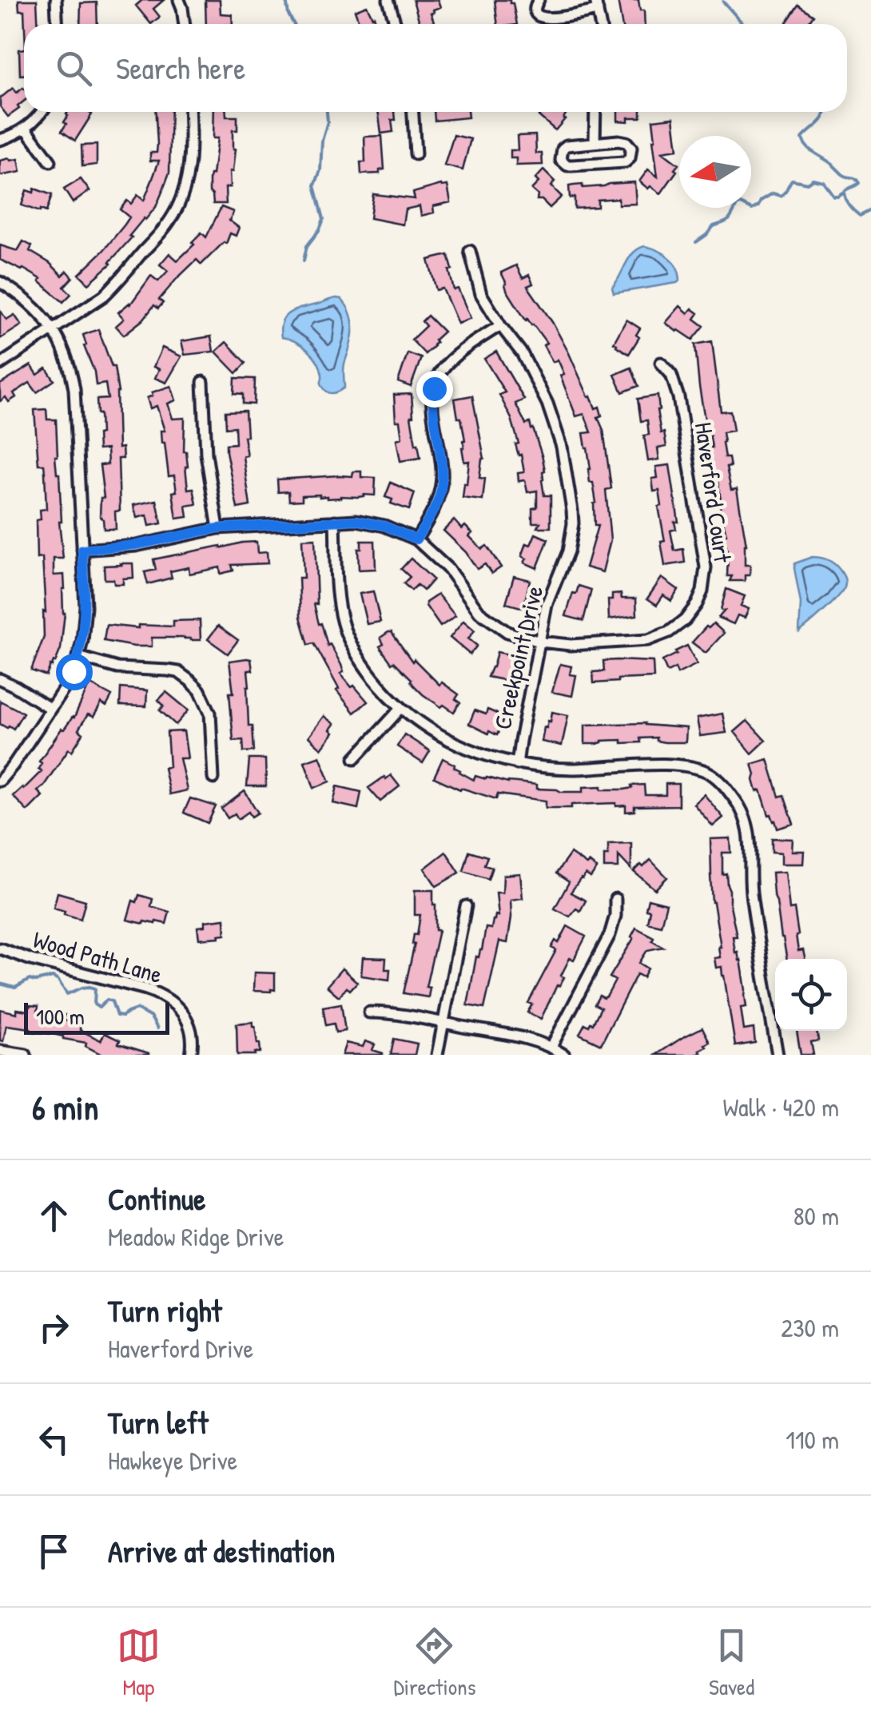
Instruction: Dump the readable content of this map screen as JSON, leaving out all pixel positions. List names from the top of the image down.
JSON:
{
  "streets": {
    "street": ["Haverford Court", "Creekpoint Drive", "Wood Path Lane"]
  },
  "crossings": [
    ["Haverford Court", "Creekpoint Drive"]
  ],
  "scale_bar": "100 m",
  "north": "left",
  "page": {
    "search": "Search here",
    "scale": "100 m",
    "heading": ["6 min", "Walk · 420 m"],
    "list": [
      ["Continue", "Meadow Ridge Drive", "80 m"],
      ["Turn right", "Haverford Drive", "230 m"],
      ["Turn left", "Hawkeye Drive", "110 m"],
      "Arrive at destination"
    ],
    "nav": ["Map", "Directions", "Saved"]
  }
}
